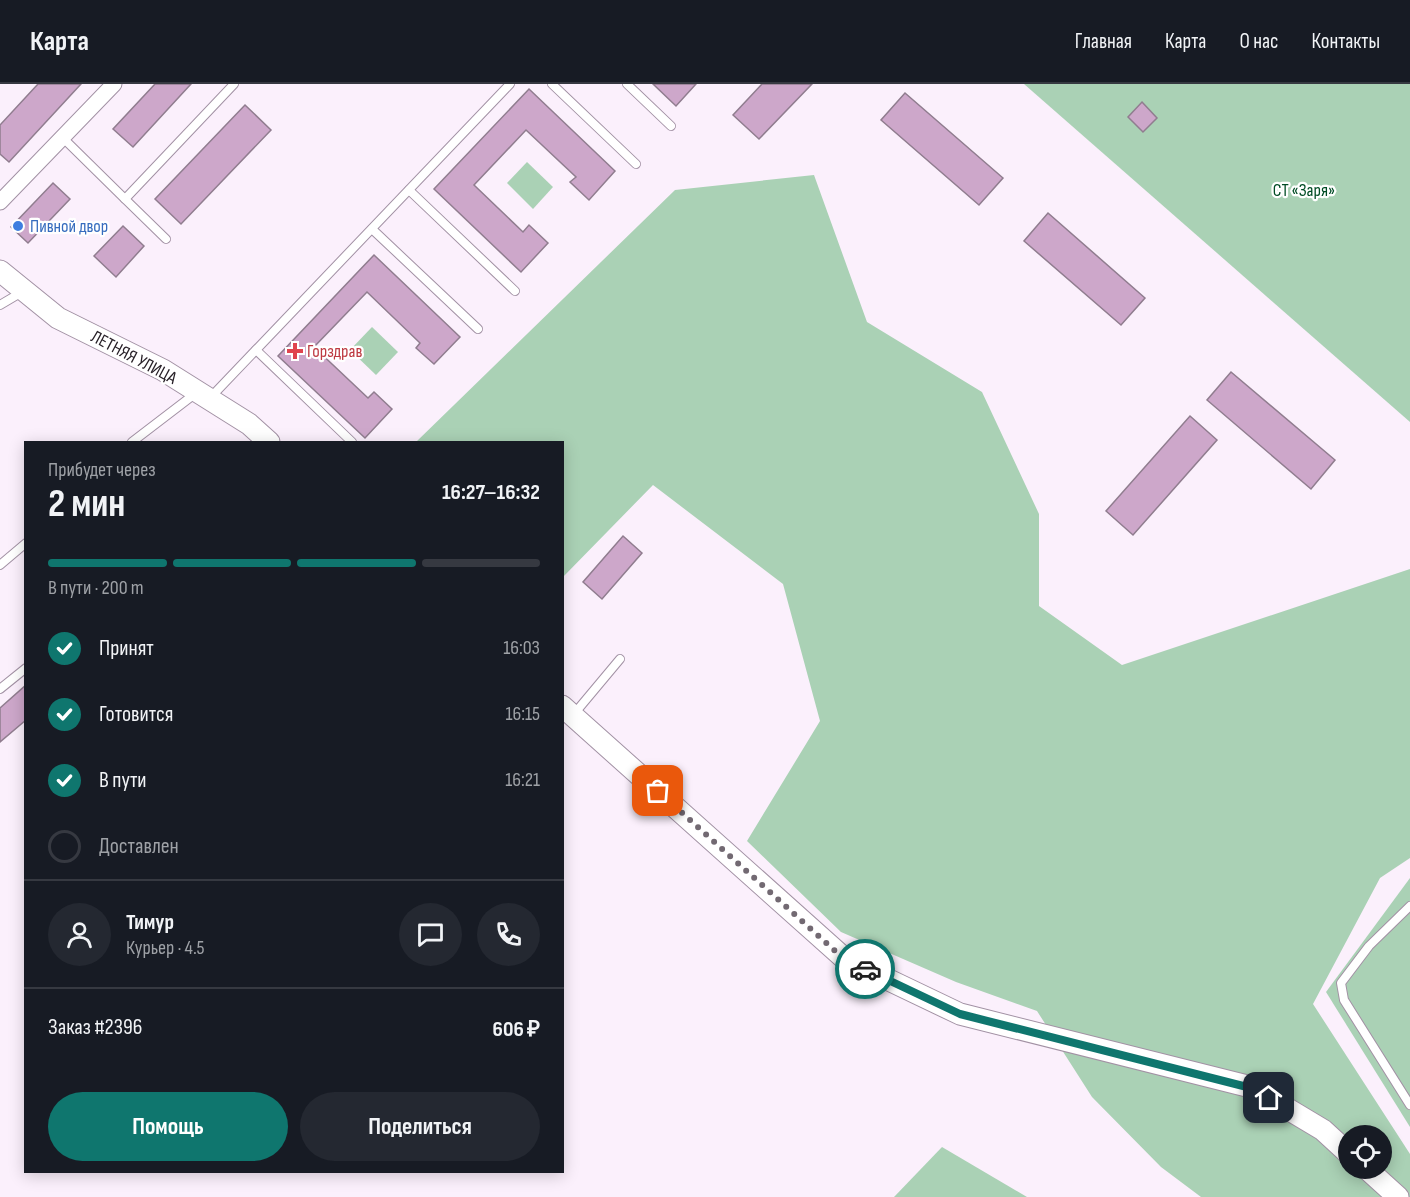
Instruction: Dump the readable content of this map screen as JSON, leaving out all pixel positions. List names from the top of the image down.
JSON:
{
  "streets": {
    "street": ["ЛЕТНЯЯ УЛИЦА"]
  },
  "parks": ["СТ «Заря»"],
  "places": {
    "other": ["Пивной двор"],
    "health": ["Горздрав"]
  },
  "page": {
    "header": "Карта",
    "nav": [
      "Главная",
      "Карта",
      "О нас",
      "Контакты"
    ],
    "heading": ["2 мин", "Прибудет через", "16:27–16:32"],
    "panel": [
      "Тимур",
      "Курьер · 4.5",
      "Заказ #2396",
      "606 ₽"
    ],
    "bar": "В пути · 200 m",
    "list": [
      ["Принят", "16:03"],
      ["Готовится", "16:15"],
      ["В пути", "16:21"],
      "Доставлен"
    ],
    "buttons": ["Помощь", "Поделиться"]
  }
}
